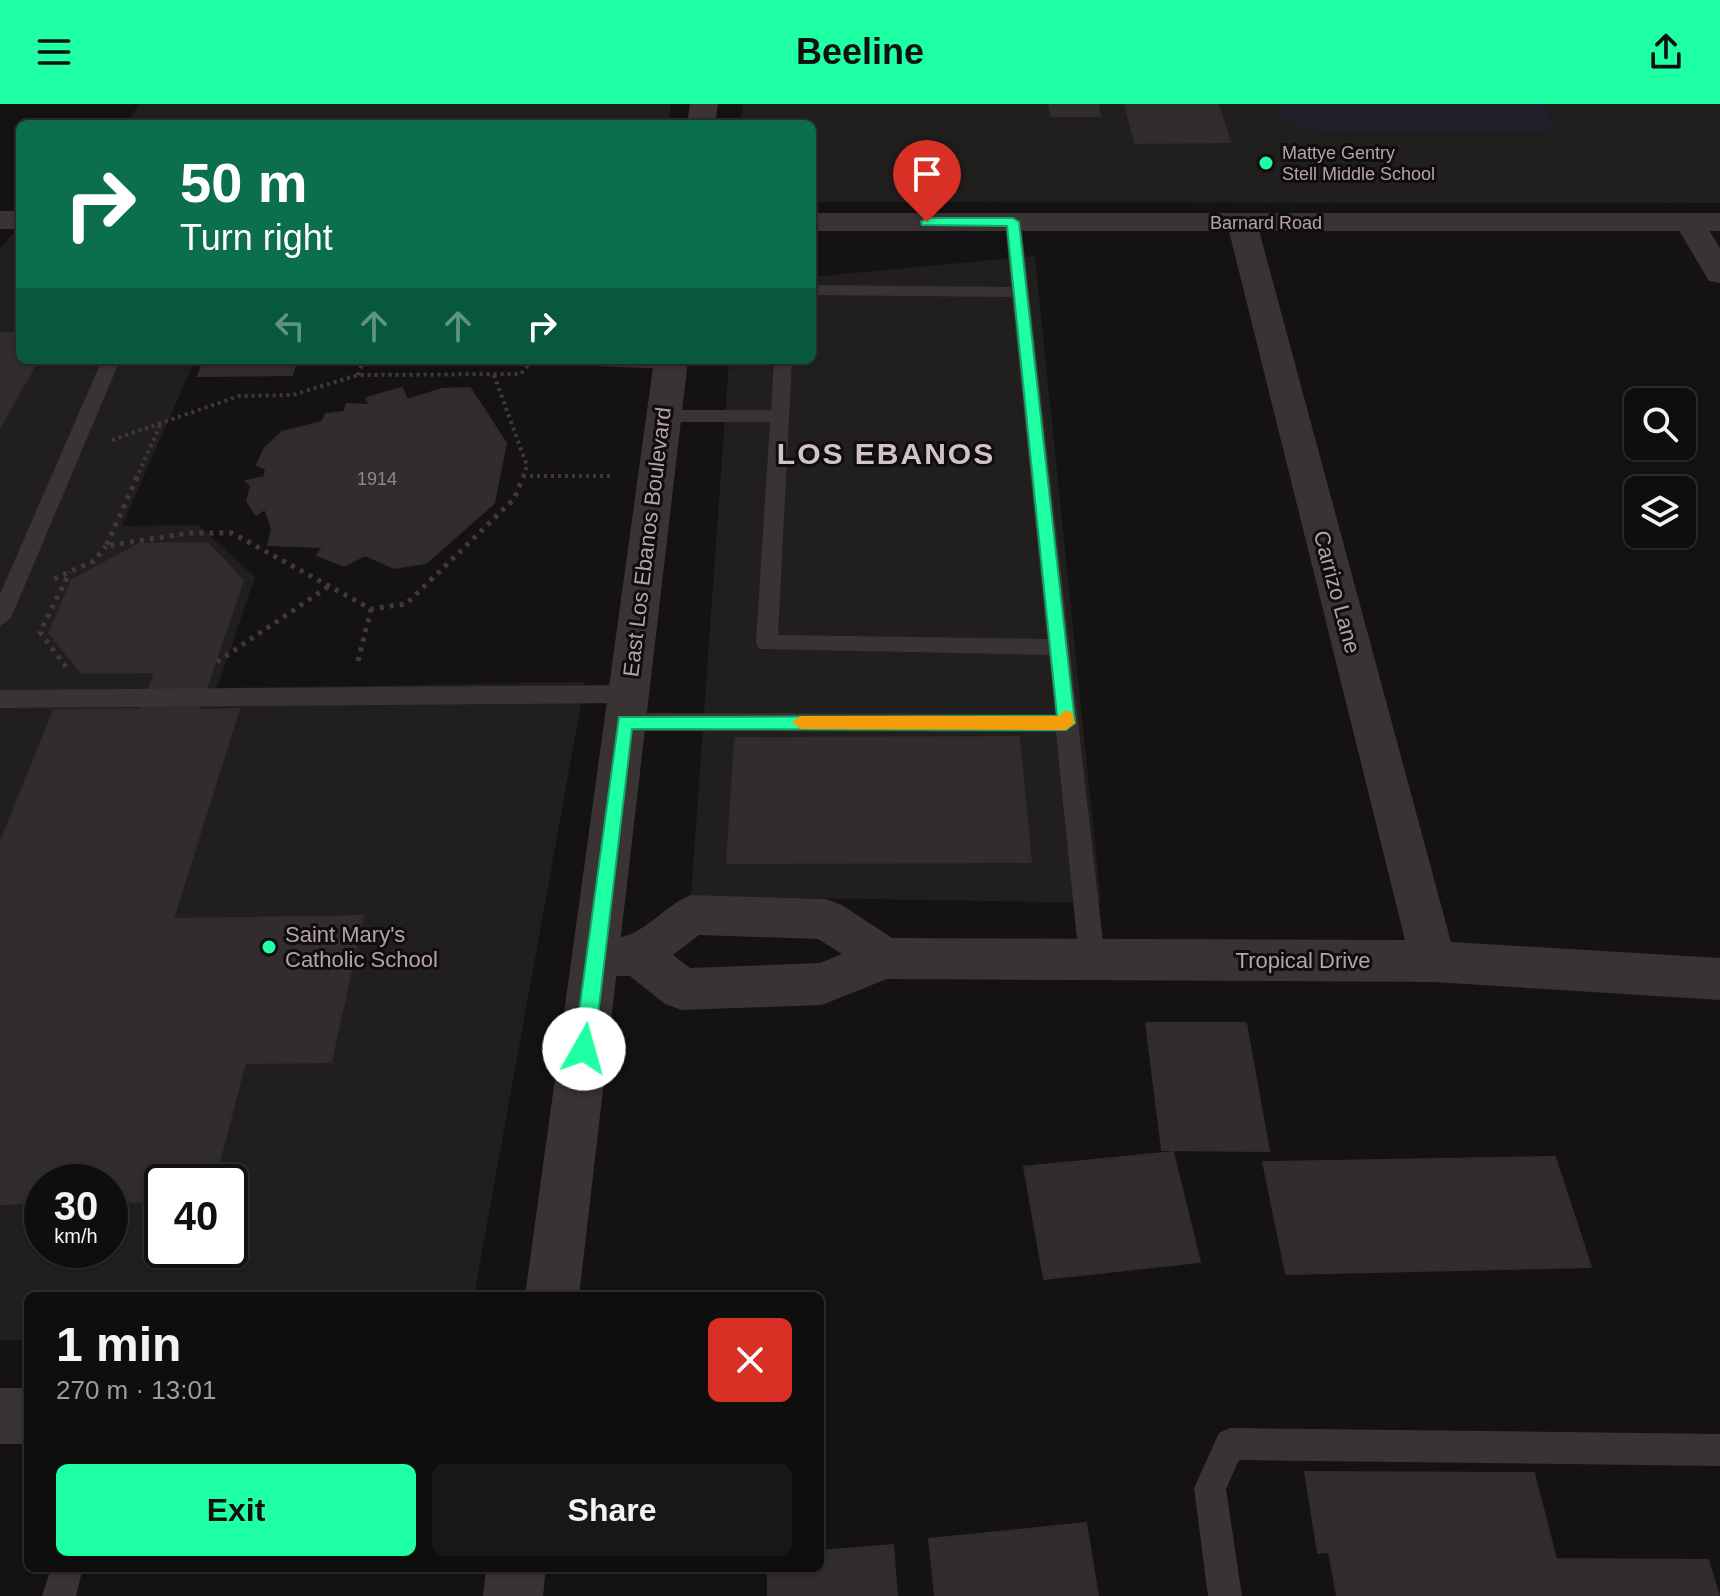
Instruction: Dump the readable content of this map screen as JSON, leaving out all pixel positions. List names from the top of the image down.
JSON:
{
  "streets": {
    "street": [
      "Barnard Road",
      "East Los Ebanos Boulevard",
      "Carrizo Lane",
      "Tropical Drive"
    ]
  },
  "crossings": [
    ["Barnard Road", "Carrizo Lane"],
    ["East Los Ebanos Boulevard", "Tropical Drive"],
    ["Carrizo Lane", "Tropical Drive"]
  ],
  "districts": ["LOS EBANOS"],
  "places": ["Mattye Gentry Stell Middle School", "Saint Mary's Catholic School"],
  "house_numbers": ["1914"],
  "page": {
    "header": "Beeline",
    "turn": ["50 m", "Turn right"],
    "speed": "30 km/h",
    "limit": "40",
    "heading": ["1 min", "270 m · 13:01"],
    "buttons": ["Exit", "Share"]
  }
}
